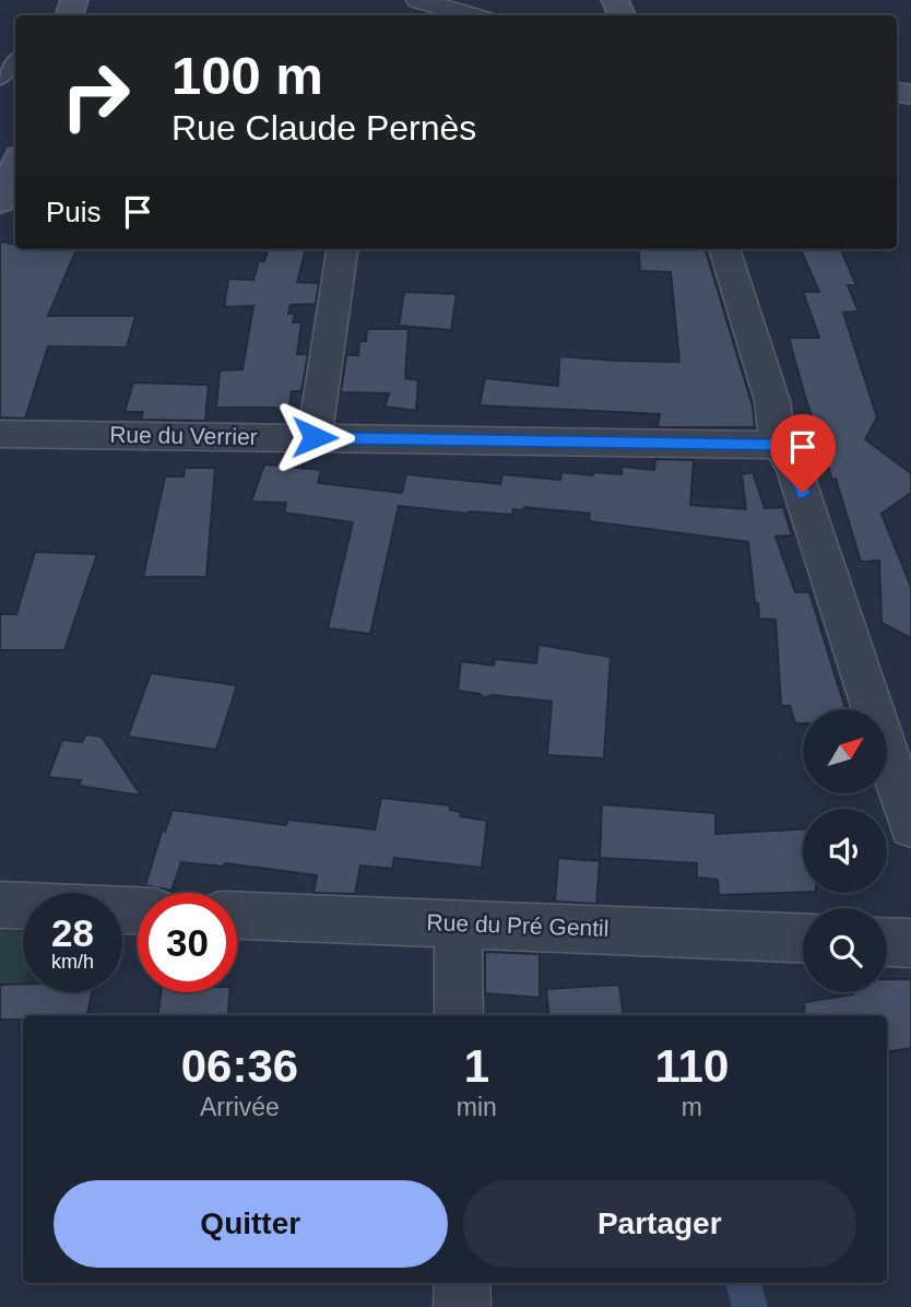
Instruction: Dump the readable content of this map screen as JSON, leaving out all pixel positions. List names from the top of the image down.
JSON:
{
  "streets": {
    "street": ["Rue du Verrier", "Rue du Pré Gentil"]
  },
  "north": "top right",
  "page": {
    "turn": ["100 m", "Rue Claude Pernès"],
    "then": "Puis",
    "speed": "28 km/h",
    "limit": "30",
    "eta": [
      "06:36",
      "Arrivée",
      "1",
      "min",
      "110",
      "m"
    ],
    "buttons": ["Quitter", "Partager"]
  }
}
